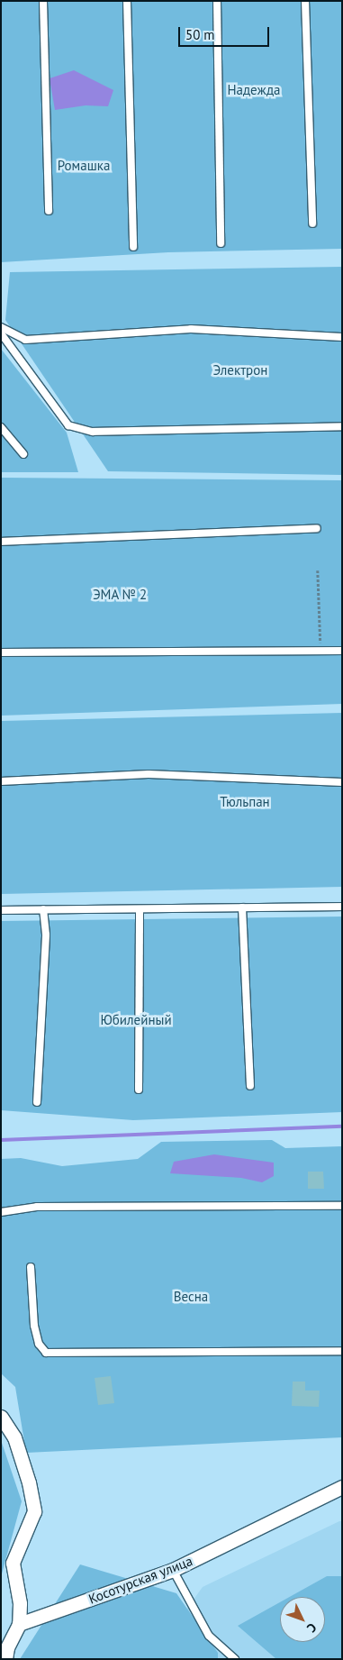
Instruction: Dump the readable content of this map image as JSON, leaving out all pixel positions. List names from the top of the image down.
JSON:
{
  "streets": {
    "street": ["Косотурская улица"]
  },
  "parks": [
    "Надежда",
    "Ромашка",
    "Электрон",
    "ЭМА № 2",
    "Тюльпан",
    "Юбилейный",
    "Весна"
  ],
  "scale_bar": "50 m",
  "north": "bottom right"
}
